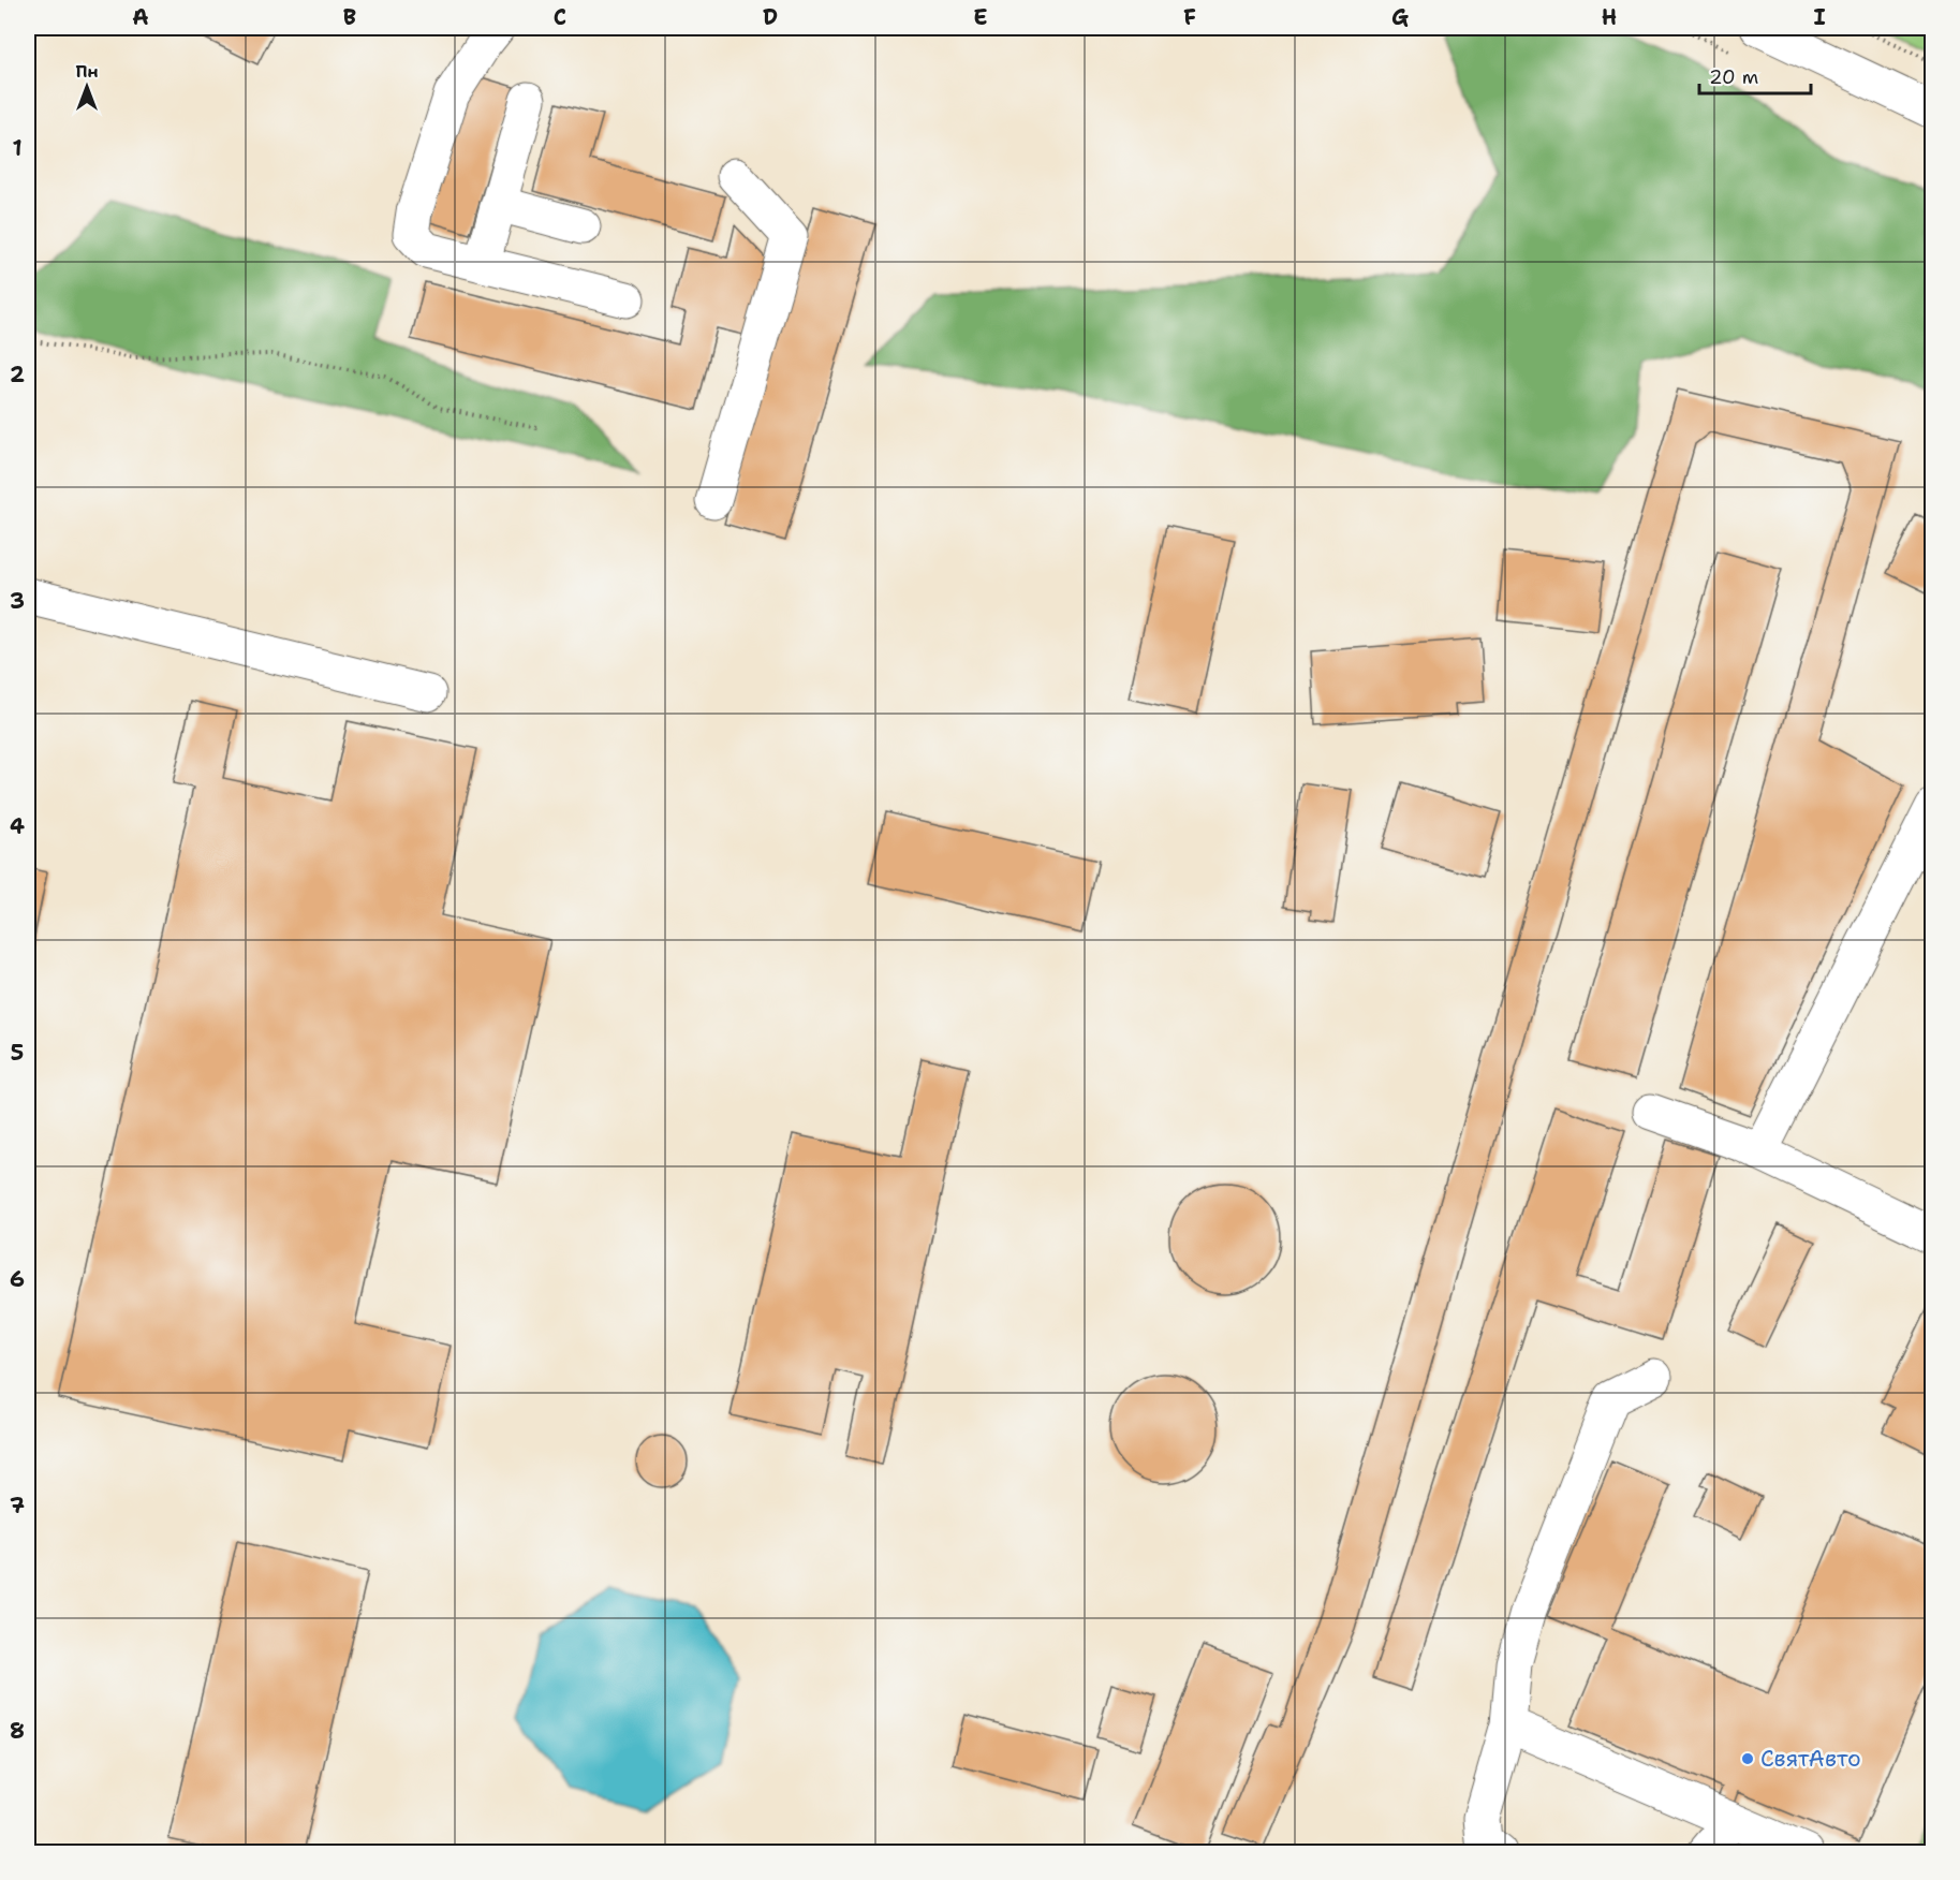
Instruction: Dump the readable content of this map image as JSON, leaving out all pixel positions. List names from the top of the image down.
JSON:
{
  "places": ["СвятАвто"],
  "scale_bar": "20 m",
  "north": "top",
  "grid": {
    "columns": [
      "A",
      "B",
      "C",
      "D",
      "E",
      "F",
      "G",
      "H",
      "I"
    ],
    "rows": [
      "1",
      "2",
      "3",
      "4",
      "5",
      "6",
      "7",
      "8"
    ]
  }
}
